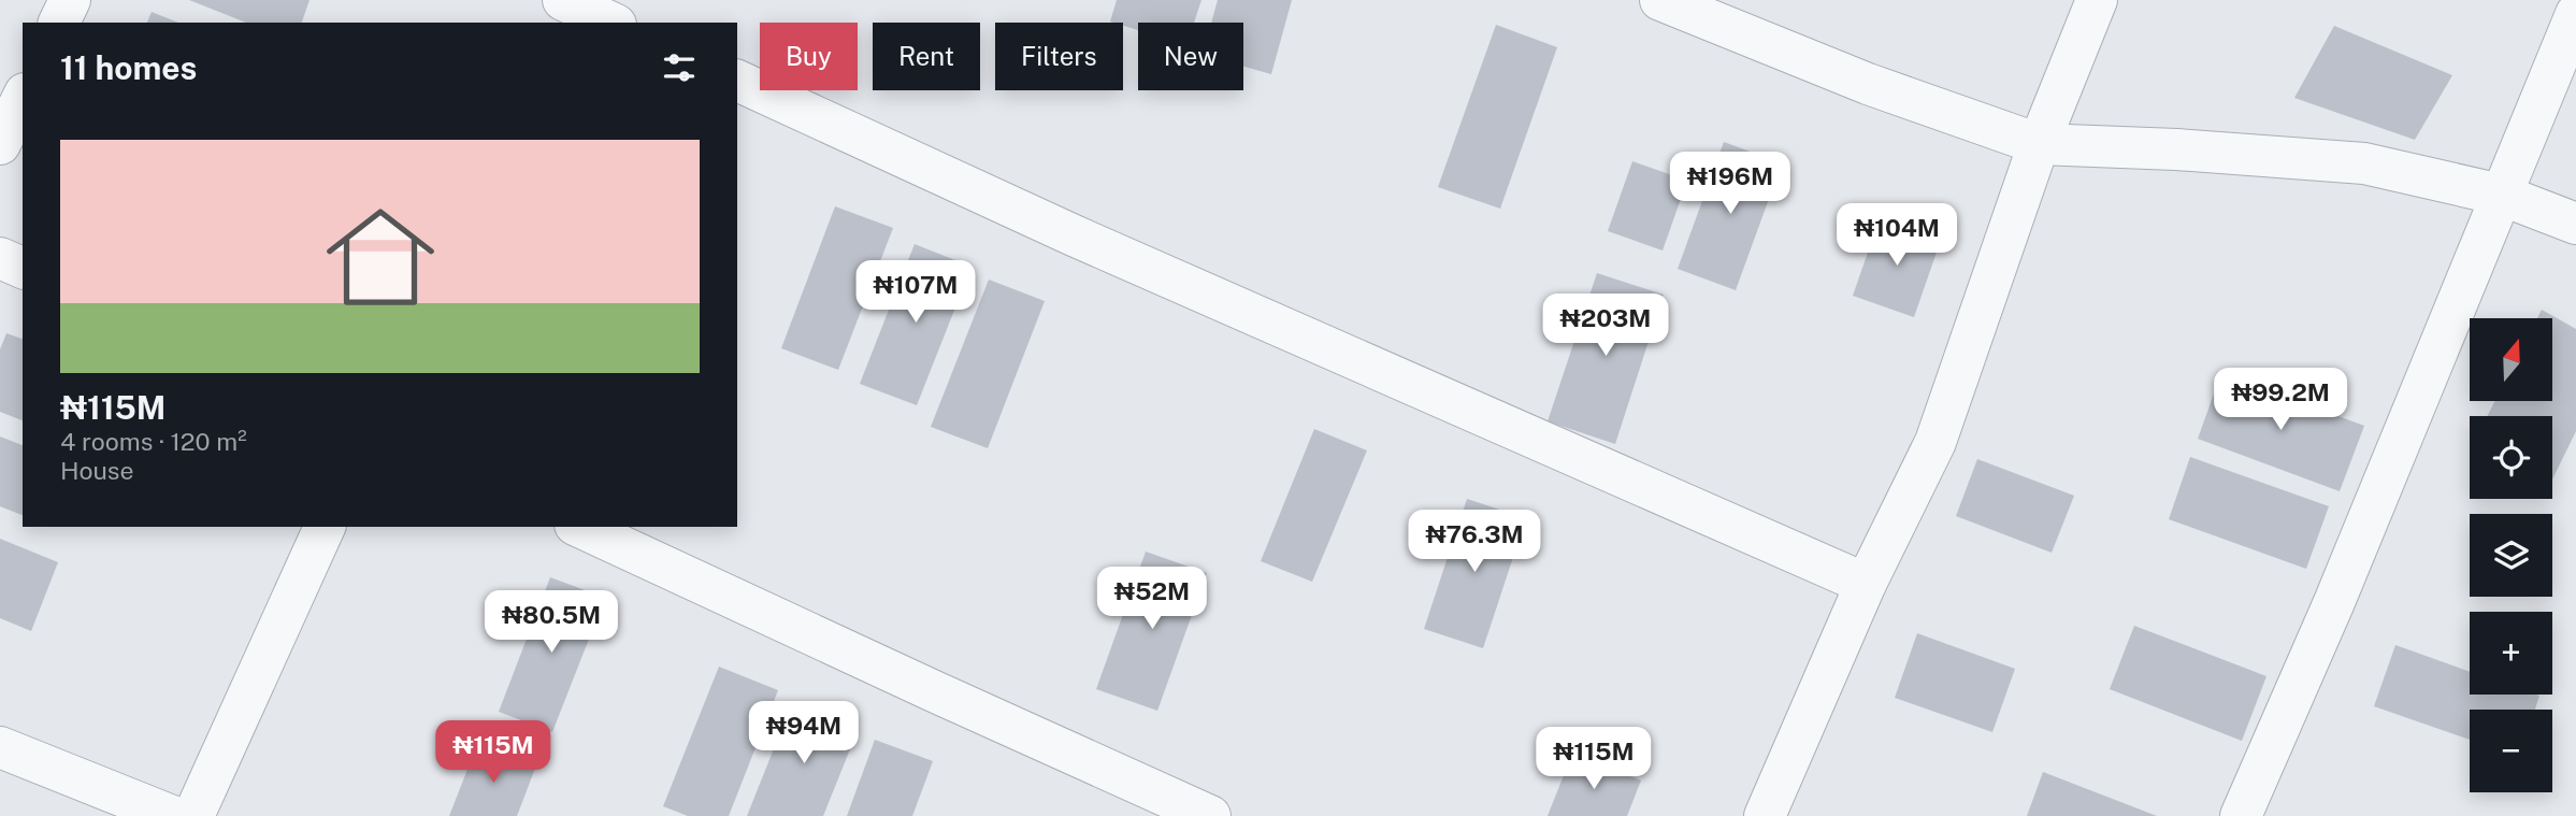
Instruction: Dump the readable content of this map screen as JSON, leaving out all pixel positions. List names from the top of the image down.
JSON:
{
  "north": "top",
  "page": {
    "chip": [
      "Buy",
      "Rent",
      "Filters",
      "New"
    ],
    "heading": "11 homes",
    "list": [
      {
        "name": "₦115M",
        "note": "4 rooms · 120 m² · House"
      }
    ],
    "price": [
      "₦196M",
      "₦104M",
      "₦107M",
      "₦203M",
      "₦99.2M",
      "₦76.3M",
      "₦52M",
      "₦80.5M",
      "₦94M",
      "₦115M",
      "₦115M"
    ],
    "map_buttons": ["+", "−"]
  }
}
